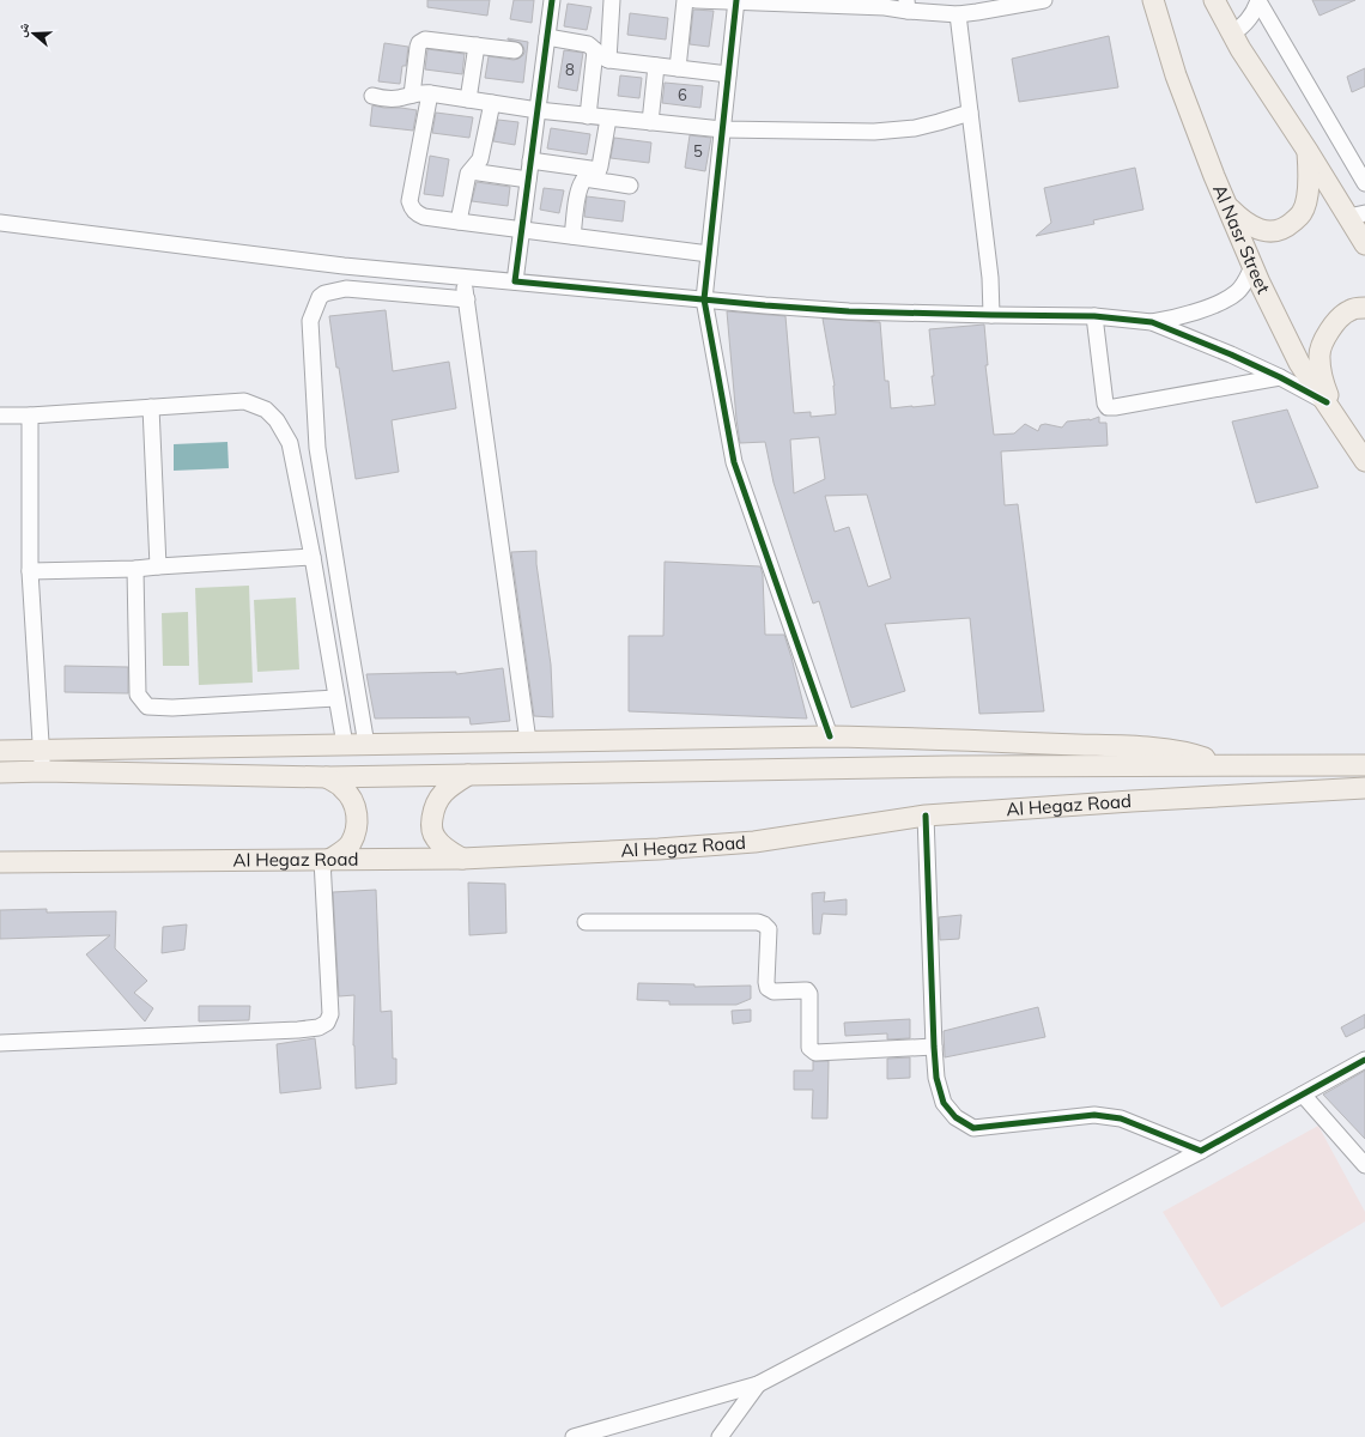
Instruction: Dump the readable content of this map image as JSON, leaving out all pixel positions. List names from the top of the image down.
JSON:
{
  "streets": {
    "main road": ["Al Nasr Street", "Al Hegaz Road"]
  },
  "house_numbers": ["8", "6", "5"],
  "north": "left"
}
